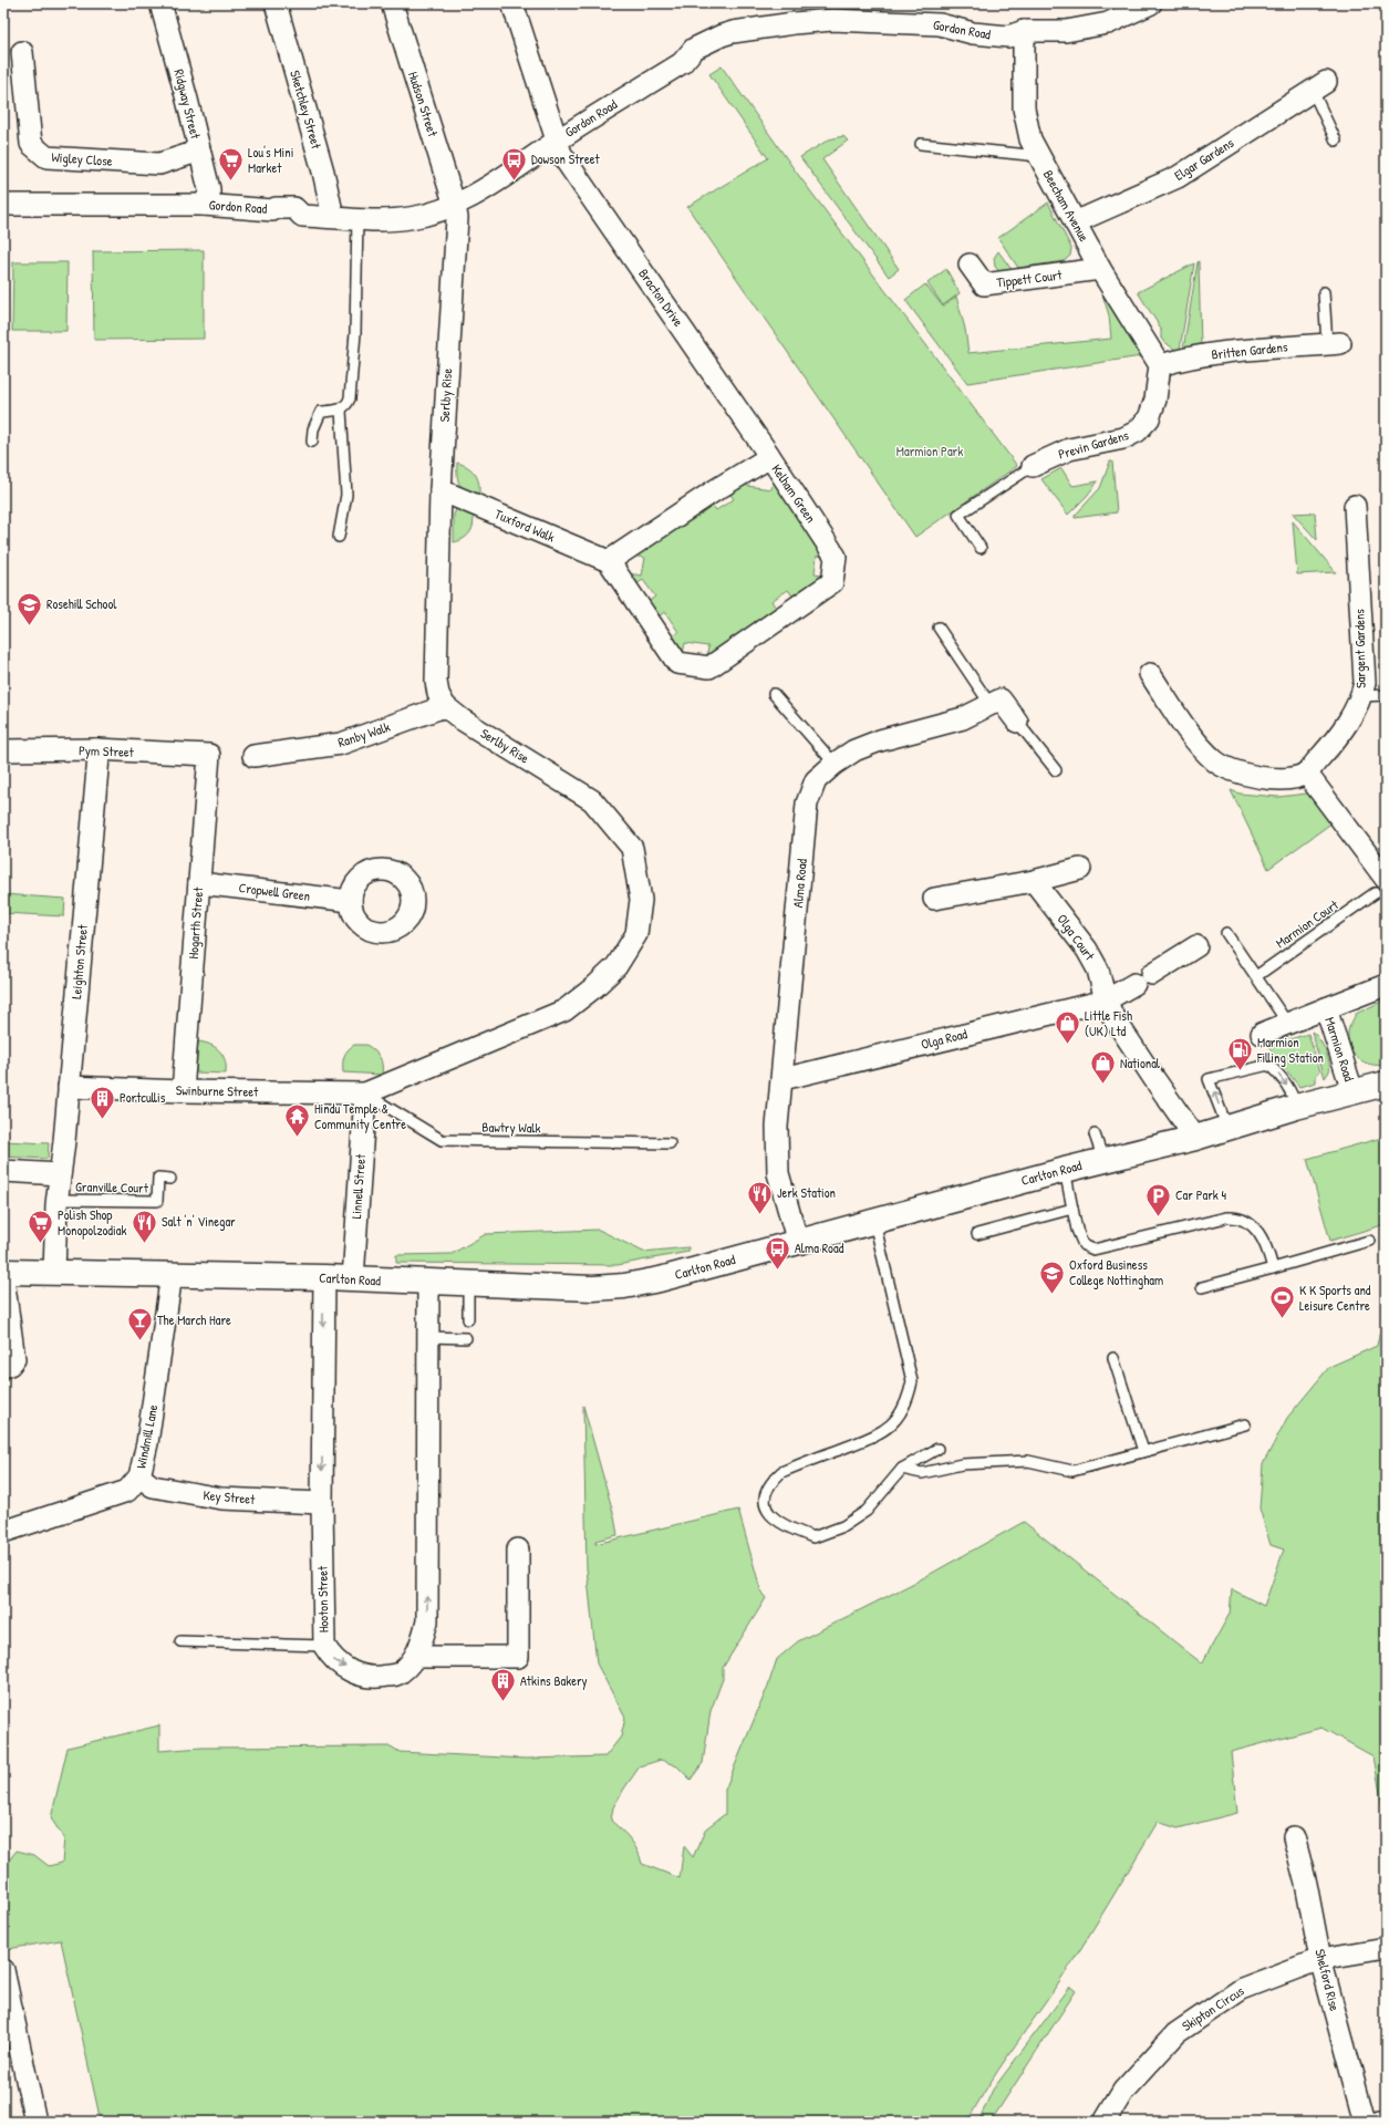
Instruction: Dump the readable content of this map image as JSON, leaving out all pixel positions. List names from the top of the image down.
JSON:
{
  "streets": {
    "main road": ["Carlton Road"],
    "street": [
      "Gordon Road",
      "Ridgway Street",
      "Hudson Street",
      "Sketchley Street",
      "Wigley Close",
      "Elgar Gardens",
      "Beecham Avenue",
      "Tippett Court",
      "Bracton Drive",
      "Britten Gardens",
      "Serlby Rise",
      "Previn Gardens",
      "Kelham Green",
      "Tuxford Walk",
      "Sargent Gardens",
      "Ranby Walk",
      "Pym Street",
      "Alma Road",
      "Cropwell Green",
      "Hogarth Street",
      "Olga Court",
      "Leighton Street",
      "Olga Road",
      "Marmion Road",
      "Swinburne Street",
      "Linnell Street",
      "Windmill Lane",
      "Key Street",
      "Hooton Street",
      "Shelford Rise",
      "Skipton Circus"
    ],
    "lane": ["Marmion Court", "Bawtry Walk", "Granville Court"]
  },
  "crossings": [
    ["Gordon Road", "Ridgway Street"],
    ["Gordon Road", "Hudson Street"],
    ["Gordon Road", "Sketchley Street"],
    ["Gordon Road", "Beecham Avenue"],
    ["Gordon Road", "Bracton Drive"],
    ["Gordon Road", "Serlby Rise"],
    ["Ridgway Street", "Wigley Close"],
    ["Hudson Street", "Serlby Rise"],
    ["Elgar Gardens", "Beecham Avenue"],
    ["Beecham Avenue", "Tippett Court"],
    ["Beecham Avenue", "Britten Gardens"],
    ["Beecham Avenue", "Previn Gardens"],
    ["Bracton Drive", "Kelham Green"],
    ["Britten Gardens", "Previn Gardens"],
    ["Serlby Rise", "Tuxford Walk"],
    ["Serlby Rise", "Ranby Walk"],
    ["Serlby Rise", "Swinburne Street"],
    ["Serlby Rise", "Bawtry Walk"],
    ["Serlby Rise", "Linnell Street"],
    ["Kelham Green", "Tuxford Walk"],
    ["Pym Street", "Hogarth Street"],
    ["Pym Street", "Leighton Street"],
    ["Alma Road", "Olga Road"],
    ["Alma Road", "Carlton Road"],
    ["Cropwell Green", "Hogarth Street"],
    ["Hogarth Street", "Swinburne Street"],
    ["Olga Court", "Olga Road"],
    ["Leighton Street", "Swinburne Street"],
    ["Leighton Street", "Carlton Road"],
    ["Leighton Street", "Granville Court"],
    ["Marmion Road", "Carlton Road"],
    ["Swinburne Street", "Bawtry Walk"],
    ["Swinburne Street", "Linnell Street"],
    ["Bawtry Walk", "Linnell Street"],
    ["Carlton Road", "Linnell Street"],
    ["Carlton Road", "Windmill Lane"],
    ["Carlton Road", "Hooton Street"],
    ["Windmill Lane", "Key Street"],
    ["Key Street", "Hooton Street"],
    ["Shelford Rise", "Skipton Circus"]
  ],
  "parks": ["Marmion Park"],
  "places": {
    "bus stop": ["Dowson Street", "Alma Road"],
    "supermarket": ["Lou's Mini Market", "Polish Shop Monopolzodiak"],
    "school or university": ["Rosehill School", "Oxford Business College Nottingham"],
    "shop": ["Little Fish (UK) Ltd", "National"],
    "fuel station": ["Marmion Filling Station"],
    "building": ["Portcullis", "Atkins Bakery"],
    "temple": ["Hindu Temple & Community Centre"],
    "restaurant": ["Jerk Station", "Salt 'n' Vinegar"],
    "parking": ["Car Park 4"],
    "sports": ["K K Sports and Leisure Centre"],
    "bar": ["The March Hare"]
  }
}
